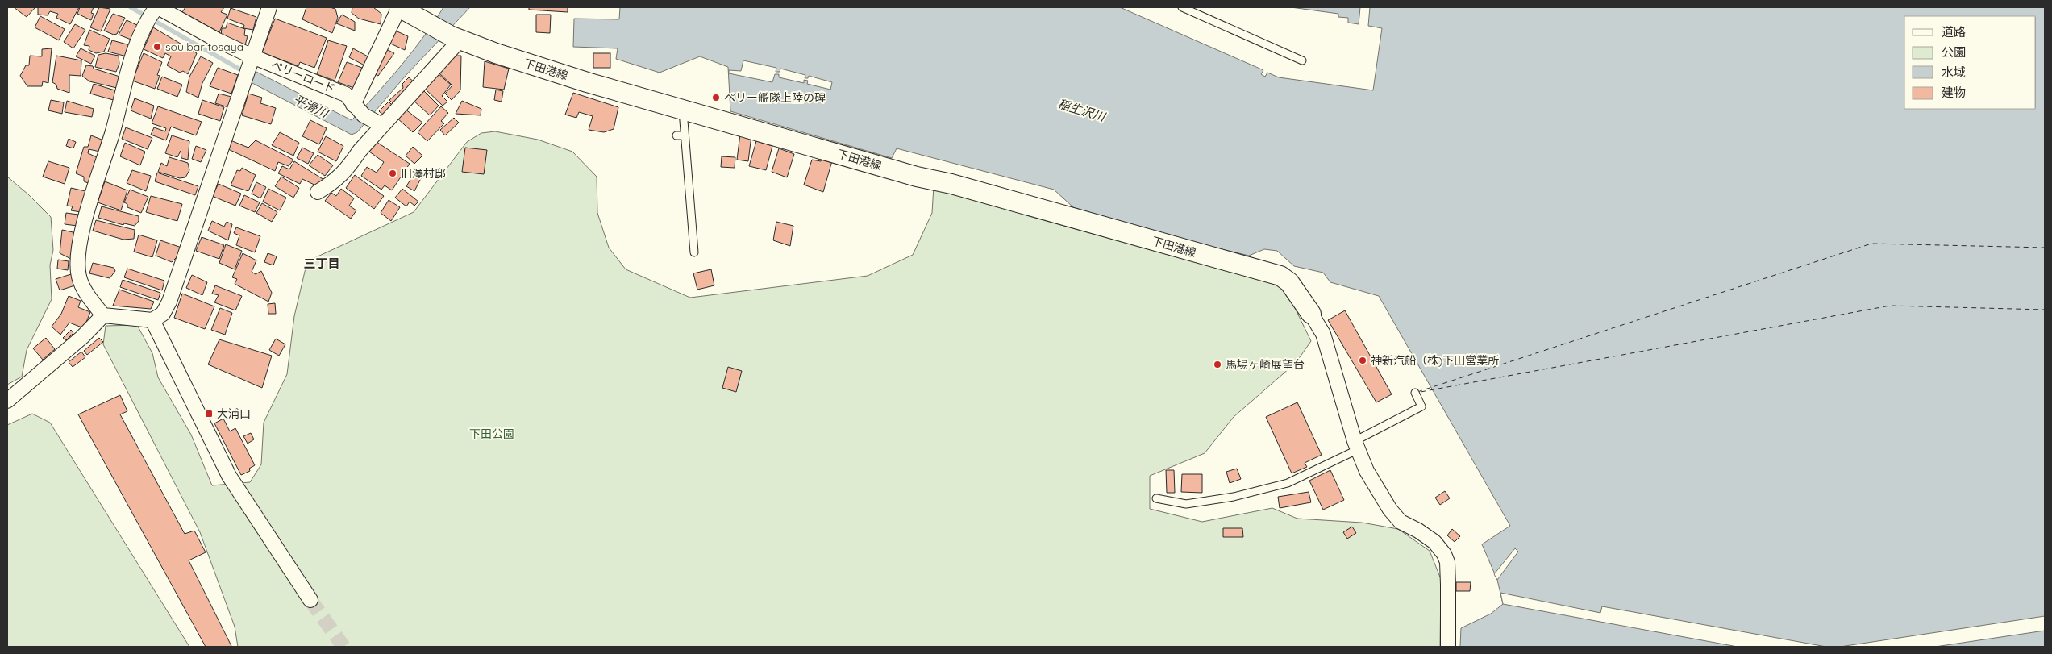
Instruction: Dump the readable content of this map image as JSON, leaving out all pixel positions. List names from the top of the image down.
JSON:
{
  "streets": {
    "main road": ["下田港線"],
    "street": ["ペリーロード"]
  },
  "districts": ["三丁目"],
  "water": ["平滑川", "稲生沢川"],
  "parks": ["下田公園"],
  "places": {
    "other": [
      "soulbar tosaya",
      "ペリー艦隊上陸の碑",
      "旧澤村邸",
      "神新汽船（株)下田営業所",
      "馬場ヶ崎展望台"
    ],
    "transit": ["大浦口"]
  },
  "legend": [
    "道路",
    "公園",
    "水域",
    "建物"
  ]
}
